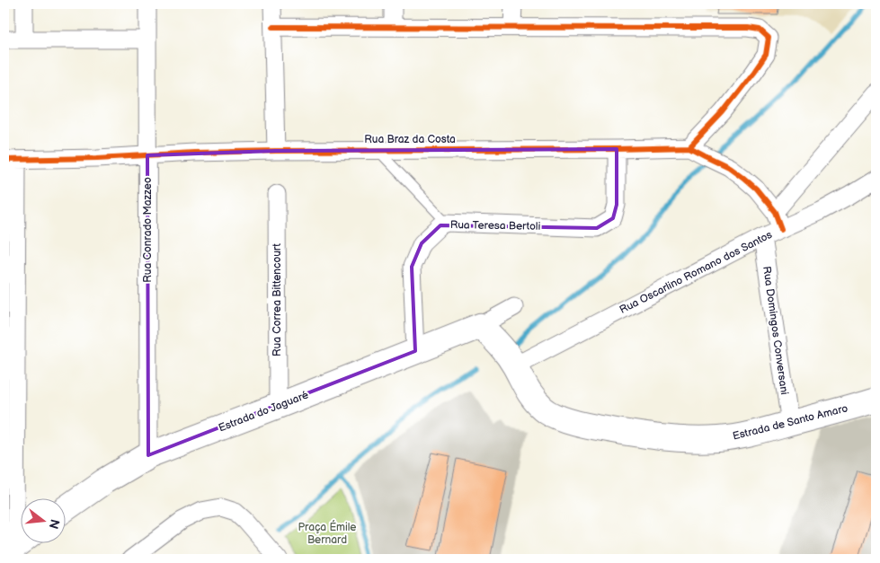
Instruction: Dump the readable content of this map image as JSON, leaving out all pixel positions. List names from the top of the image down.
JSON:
{
  "streets": {
    "street": [
      "Rua Braz da Costa",
      "Rua Teresa Bertoli",
      "Rua Conrado Mazzeo",
      "Rua Oscarlino Romano dos Santos",
      "Rua Correa Bittencourt",
      "Rua Domingos Conversani",
      "Estrada do Jaguaré",
      "Estrada de Santo Amaro"
    ]
  },
  "crossings": [
    ["Rua Braz da Costa", "Rua Teresa Bertoli"],
    ["Rua Braz da Costa", "Rua Conrado Mazzeo"],
    ["Rua Braz da Costa", "Rua Oscarlino Romano dos Santos"],
    ["Rua Teresa Bertoli", "Estrada do Jaguaré"],
    ["Rua Conrado Mazzeo", "Estrada do Jaguaré"],
    ["Rua Oscarlino Romano dos Santos", "Rua Domingos Conversani"],
    ["Rua Oscarlino Romano dos Santos", "Estrada de Santo Amaro"],
    ["Rua Correa Bittencourt", "Estrada do Jaguaré"],
    ["Rua Domingos Conversani", "Estrada de Santo Amaro"],
    ["Estrada do Jaguaré", "Estrada de Santo Amaro"]
  ],
  "parks": ["Praça Émile Bernard"],
  "north": "right"
}
